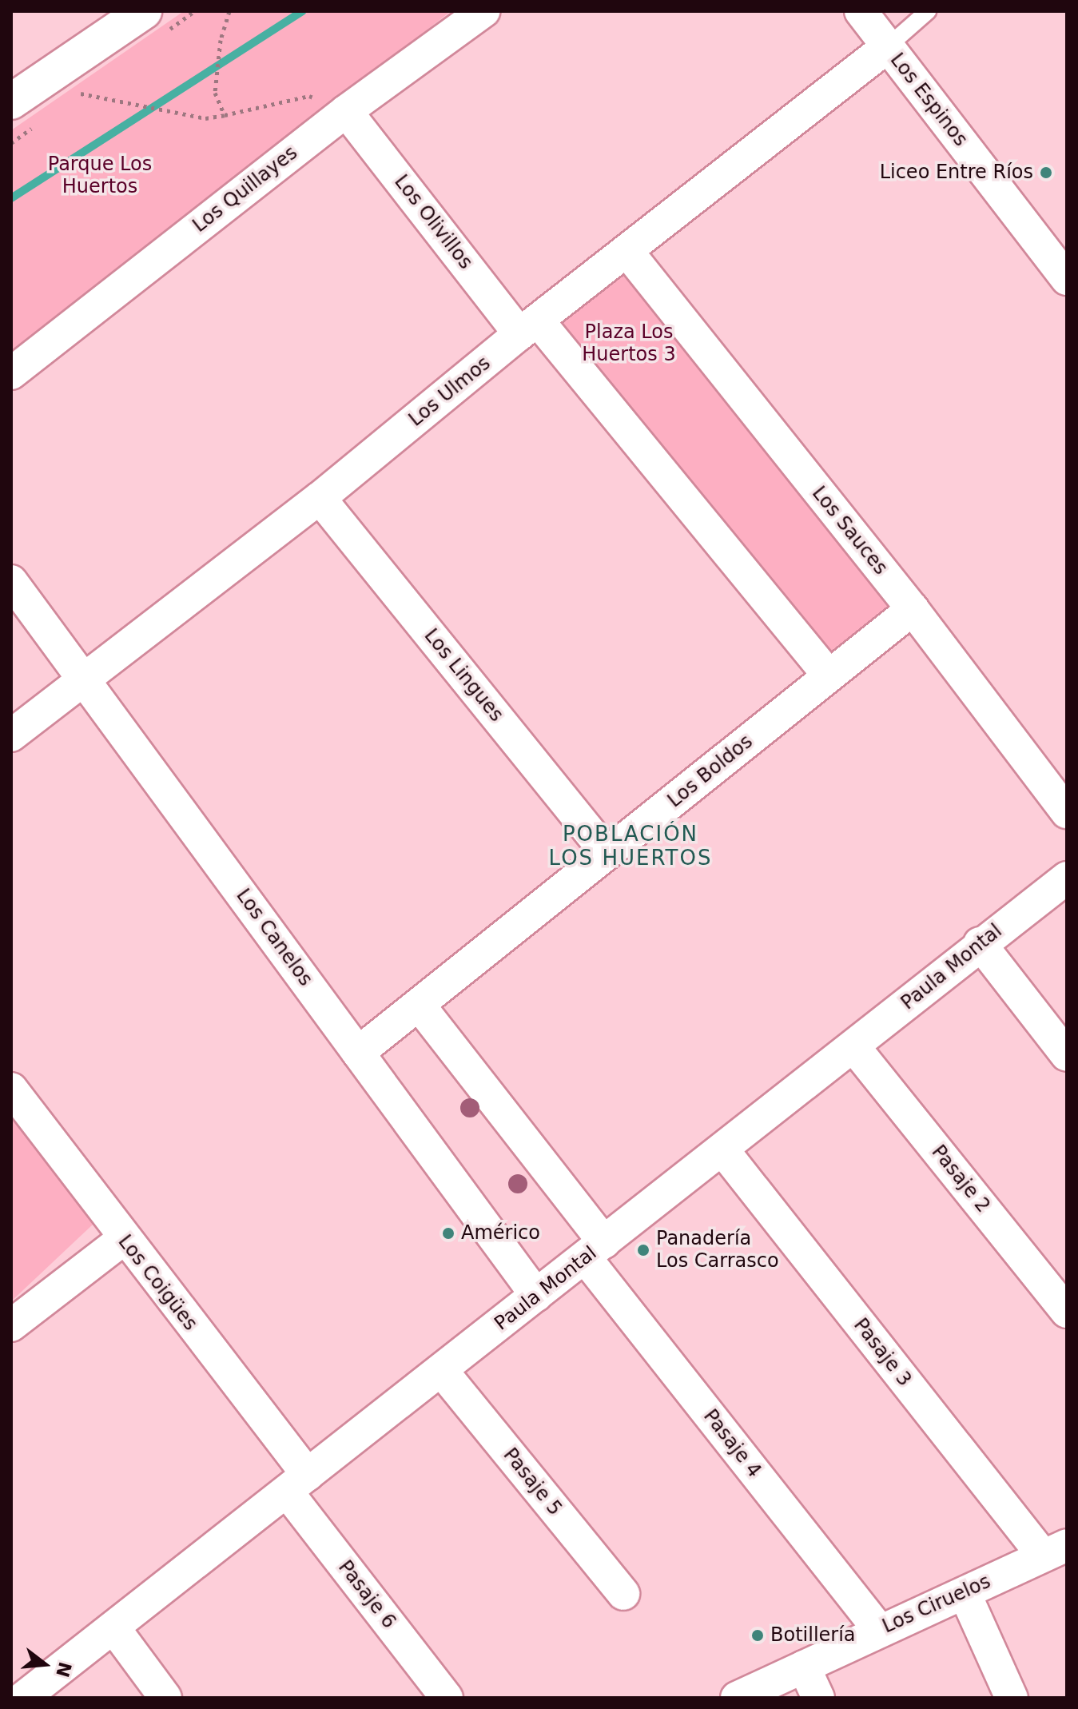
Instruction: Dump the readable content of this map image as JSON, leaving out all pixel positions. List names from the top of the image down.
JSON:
{
  "streets": {
    "street": [
      "Los Espinos",
      "Los Quillayes",
      "Los Olivillos",
      "Los Ulmos",
      "Los Sauces",
      "Los Lingues",
      "Los Boldos",
      "Los Canelos",
      "Paula Montal",
      "Pasaje 2",
      "Los Coigües",
      "Pasaje 3",
      "Pasaje 4",
      "Pasaje 5",
      "Pasaje 6",
      "Los Ciruelos"
    ]
  },
  "crossings": [
    ["Los Espinos", "Los Ulmos"],
    ["Los Quillayes", "Los Olivillos"],
    ["Los Olivillos", "Los Ulmos"],
    ["Los Ulmos", "Los Sauces"],
    ["Los Ulmos", "Los Lingues"],
    ["Los Ulmos", "Los Canelos"],
    ["Los Sauces", "Los Boldos"],
    ["Los Lingues", "Los Boldos"],
    ["Los Boldos", "Los Canelos"],
    ["Los Boldos", "Pasaje 4"],
    ["Los Canelos", "Paula Montal"],
    ["Paula Montal", "Pasaje 2"],
    ["Paula Montal", "Los Coigües"],
    ["Paula Montal", "Pasaje 3"],
    ["Paula Montal", "Pasaje 4"],
    ["Paula Montal", "Pasaje 5"],
    ["Paula Montal", "Pasaje 6"],
    ["Los Coigües", "Pasaje 6"],
    ["Pasaje 3", "Los Ciruelos"],
    ["Pasaje 4", "Los Ciruelos"]
  ],
  "districts": ["POBLACIÓN LOS HUERTOS"],
  "parks": ["Parque Los Huertos", "Plaza Los Huertos 3"],
  "places": [
    "Liceo Entre Ríos",
    "Américo",
    "Panadería Los Carrasco",
    "Botillería"
  ],
  "north": "right"
}
